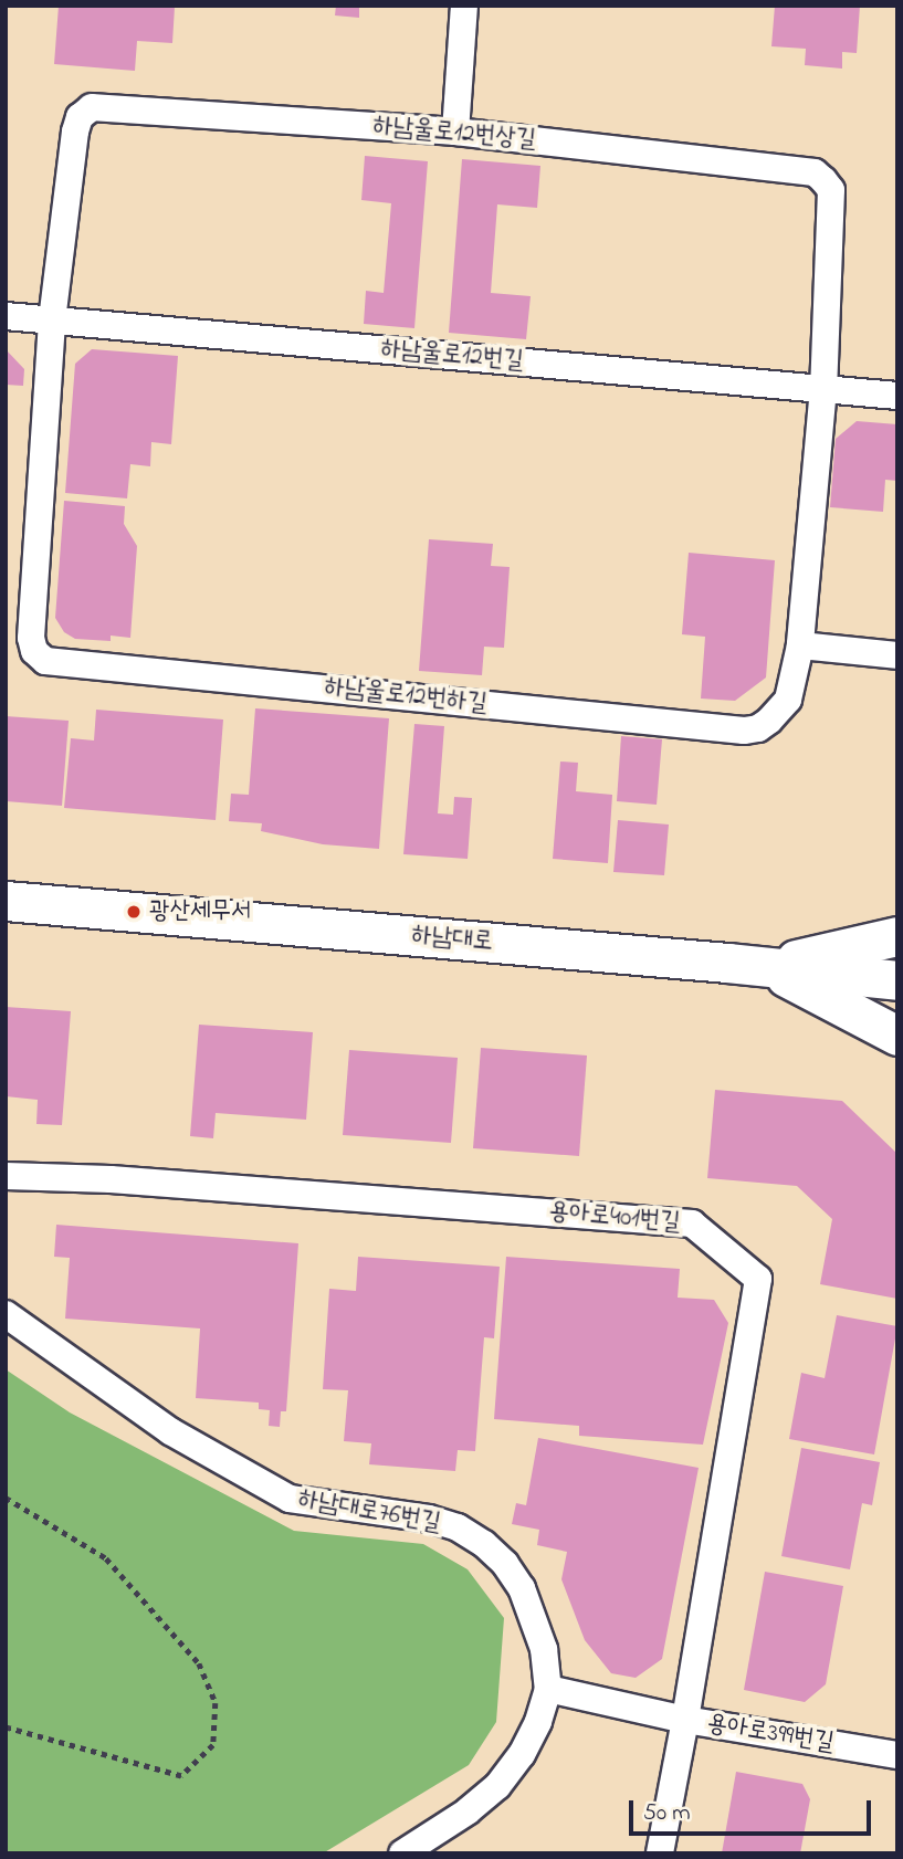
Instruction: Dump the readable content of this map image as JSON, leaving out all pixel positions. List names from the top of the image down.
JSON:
{
  "streets": {
    "main road": ["하남대로"],
    "street": [
      "하남울로12번상길",
      "하남울로12번길",
      "하남울로12번하길",
      "용아로401번길",
      "하남대로76번길",
      "용아로399번길"
    ]
  },
  "crossings": [
    ["하남울로12번상길", "하남울로12번길"],
    ["하남울로12번상길", "하남울로12번하길"],
    ["하남울로12번길", "하남울로12번하길"],
    ["용아로401번길", "용아로399번길"]
  ],
  "places": ["광산세무서"],
  "scale_bar": "50 m"
}
